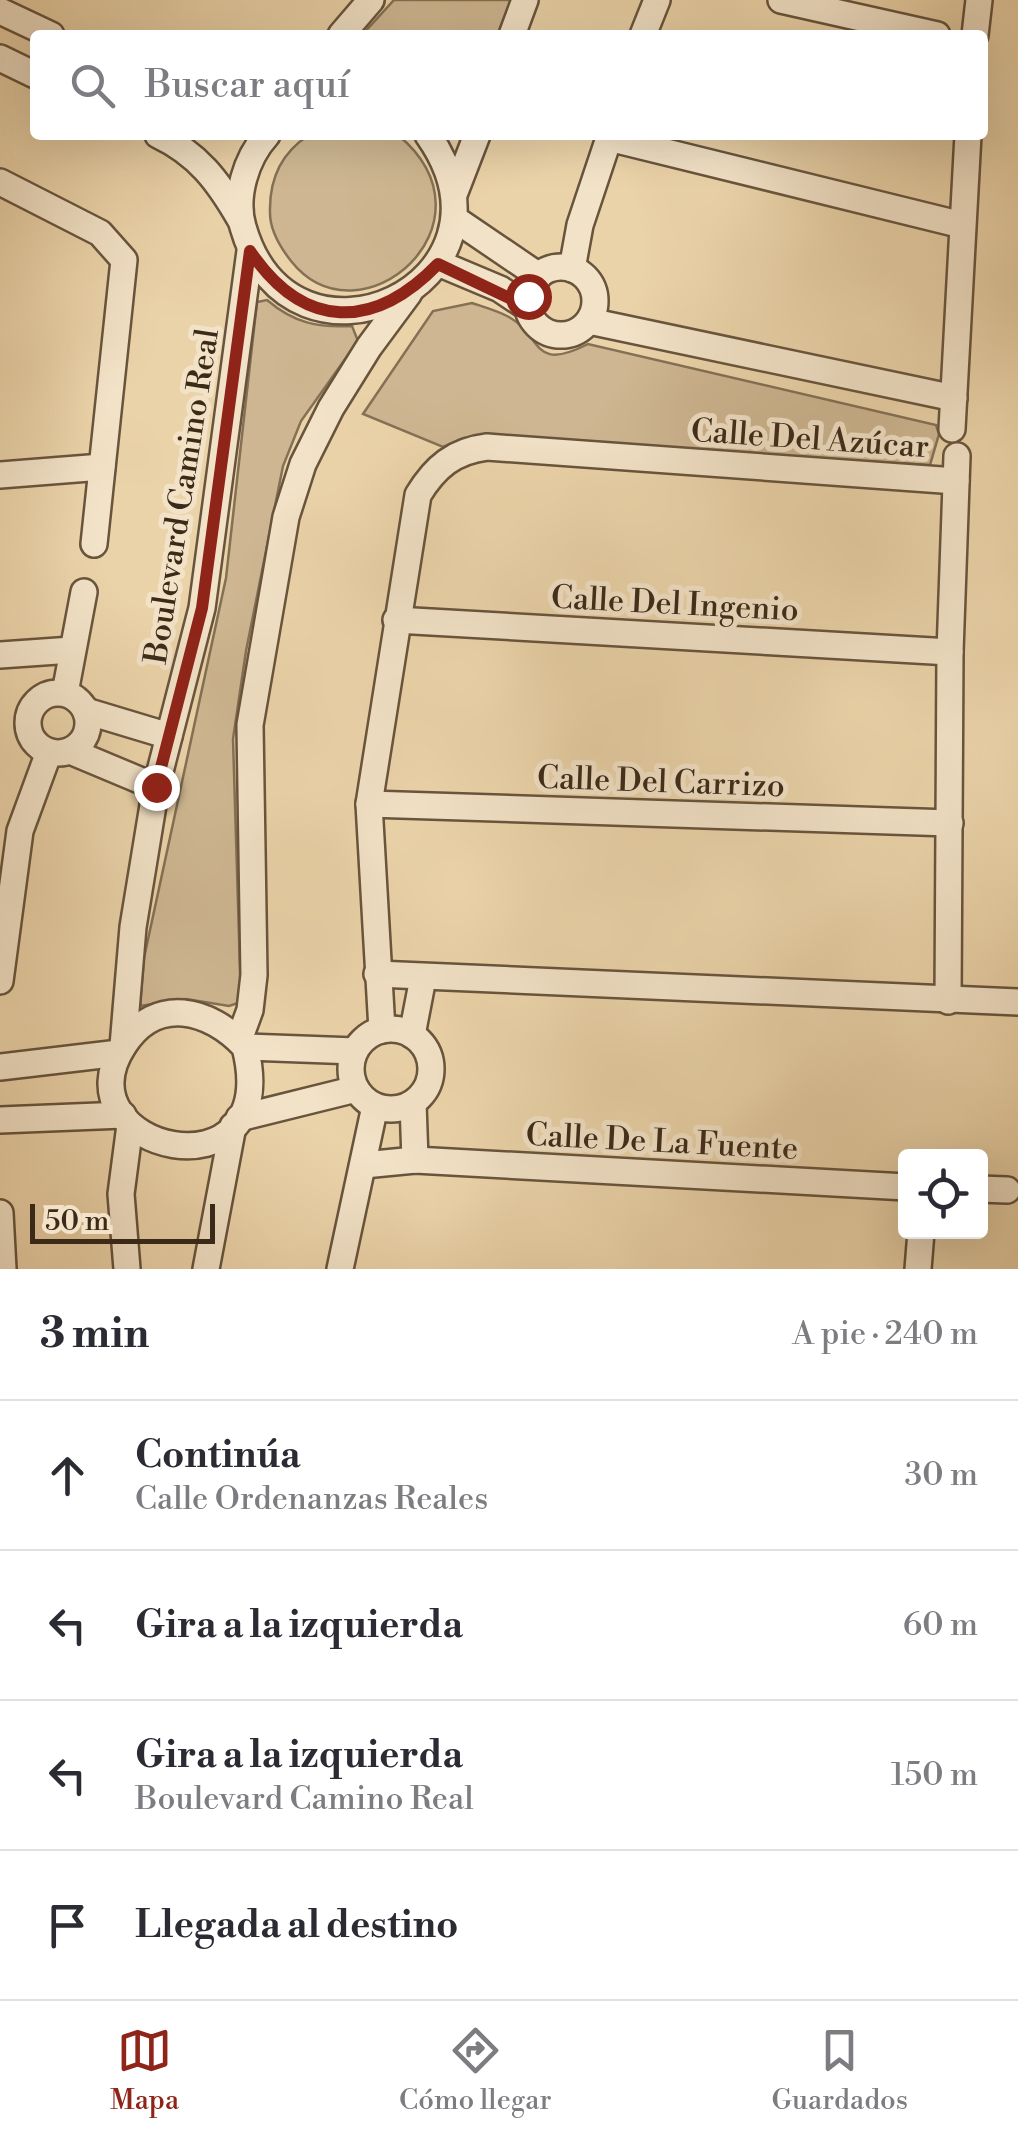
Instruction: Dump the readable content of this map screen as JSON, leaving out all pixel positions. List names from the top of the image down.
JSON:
{
  "streets": {
    "street": [
      "Calle Del Azúcar",
      "Boulevard Camino Real",
      "Calle Del Ingenio",
      "Calle Del Carrizo",
      "Calle De La Fuente"
    ]
  },
  "crossings": [
    ["Calle Del Azúcar", "Calle Del Ingenio"],
    ["Calle Del Azúcar", "Calle Del Carrizo"]
  ],
  "scale_bar": "50 m",
  "page": {
    "search": "Buscar aquí",
    "scale": "50 m",
    "heading": ["3 min", "A pie · 240 m"],
    "list": [
      ["Continúa", "Calle Ordenanzas Reales", "30 m"],
      ["Gira a la izquierda", "60 m"],
      ["Gira a la izquierda", "Boulevard Camino Real", "150 m"],
      "Llegada al destino"
    ],
    "nav": ["Mapa", "Cómo llegar", "Guardados"]
  }
}
